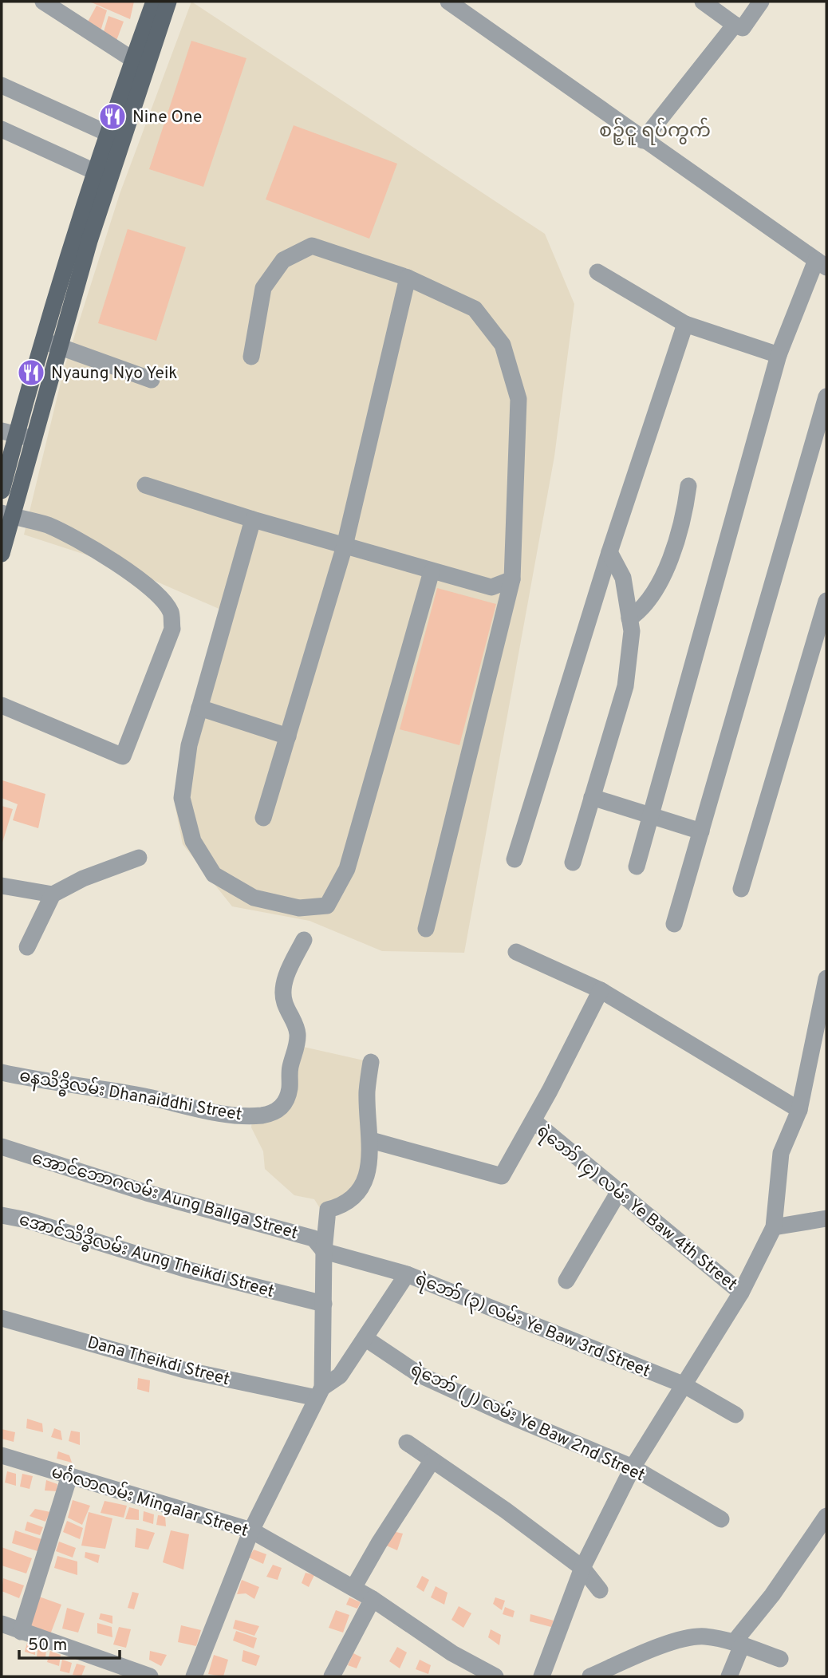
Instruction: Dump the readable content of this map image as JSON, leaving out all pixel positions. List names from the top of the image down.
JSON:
{
  "streets": {
    "street": [
      "ဓနသိဒ္ဓိလမ်း Dhanaiddhi Street",
      "အောင်ဘောဂလမ်း Aung Ballga Street",
      "ရဲဘော် (၄) လမ်း Ye Baw 4th Street",
      "အောင်သိဒ္ဓိလမ်း Aung Theikdi Street",
      "ရဲဘော် (၃) လမ်း Ye Baw 3rd Street",
      "Dana Theikdi Street",
      "ရဲဘော် (၂) လမ်း Ye Baw 2nd Street",
      "မင်္ဂလာလမ်း Mingalar Street"
    ]
  },
  "crossings": [
    ["အောင်ဘောဂလမ်း Aung Ballga Street", "ရဲဘော် (၃) လမ်း Ye Baw 3rd Street"]
  ],
  "districts": ["စဉ့်ငူ ရပ်ကွက်"],
  "places": {
    "restaurant": ["Nine One", "Nyaung Nyo Yeik"]
  },
  "scale_bar": "50 m"
}
